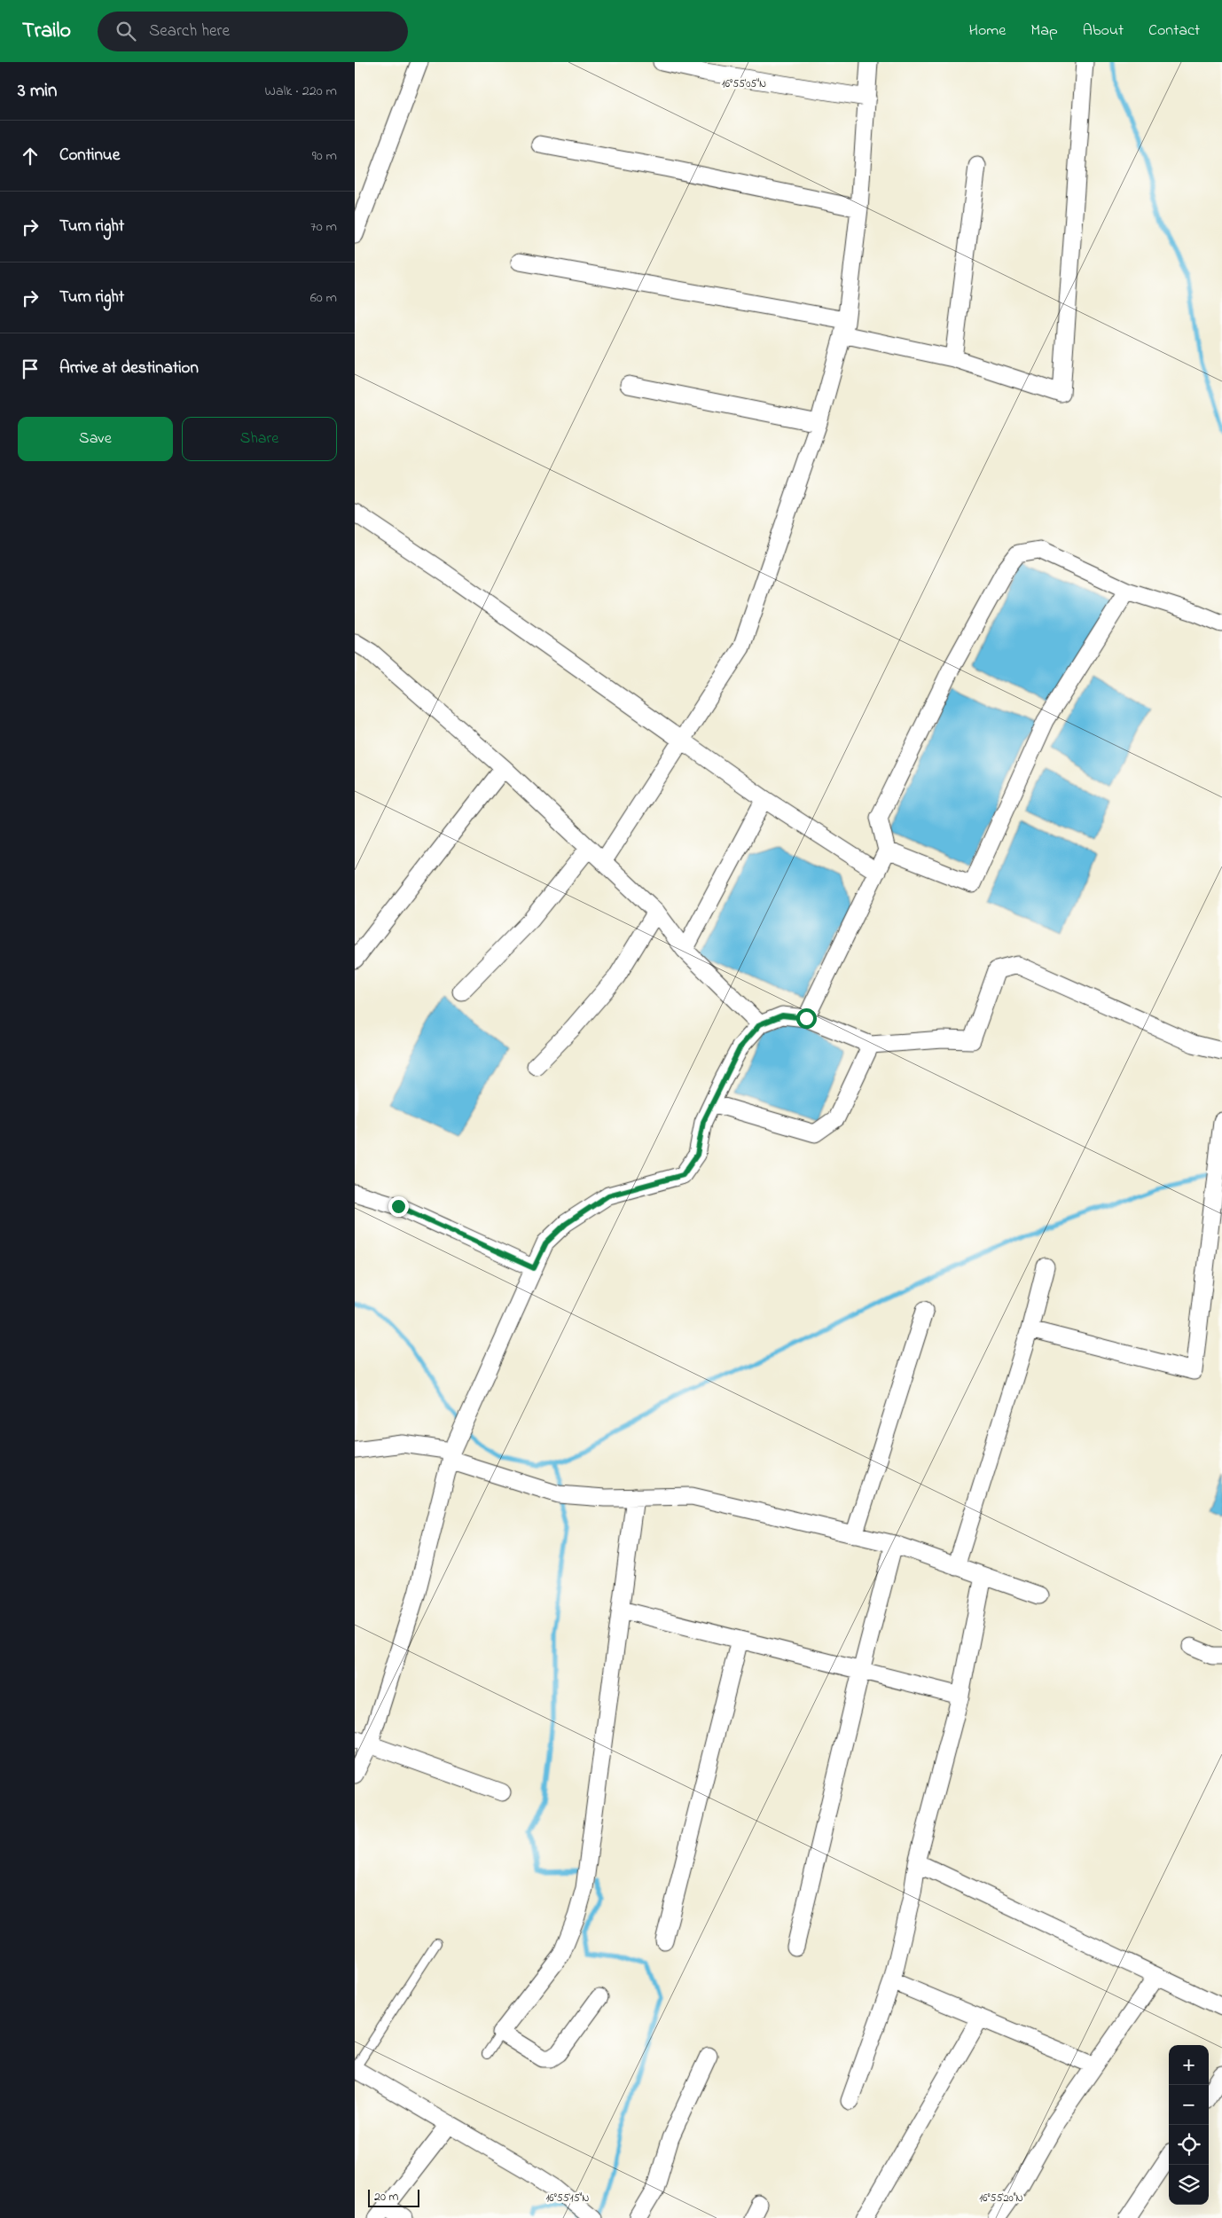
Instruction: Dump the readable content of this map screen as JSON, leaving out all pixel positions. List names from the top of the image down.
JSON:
{
  "scale_bar": "20 m",
  "page": {
    "header": "Trailo",
    "search": "Search here",
    "nav": [
      "Home",
      "Map",
      "About",
      "Contact"
    ],
    "heading": ["3 min", "Walk · 220 m"],
    "list": [
      ["Continue", "90 m"],
      ["Turn right", "70 m"],
      ["Turn right", "60 m"],
      "Arrive at destination"
    ],
    "buttons": ["Save", "Share"],
    "map_buttons": ["+", "−"],
    "scale": "20 m"
  },
  "coordinates": ["16°55'05\"N", "16°55'15\"N", "16°55'20\"N"]
}
